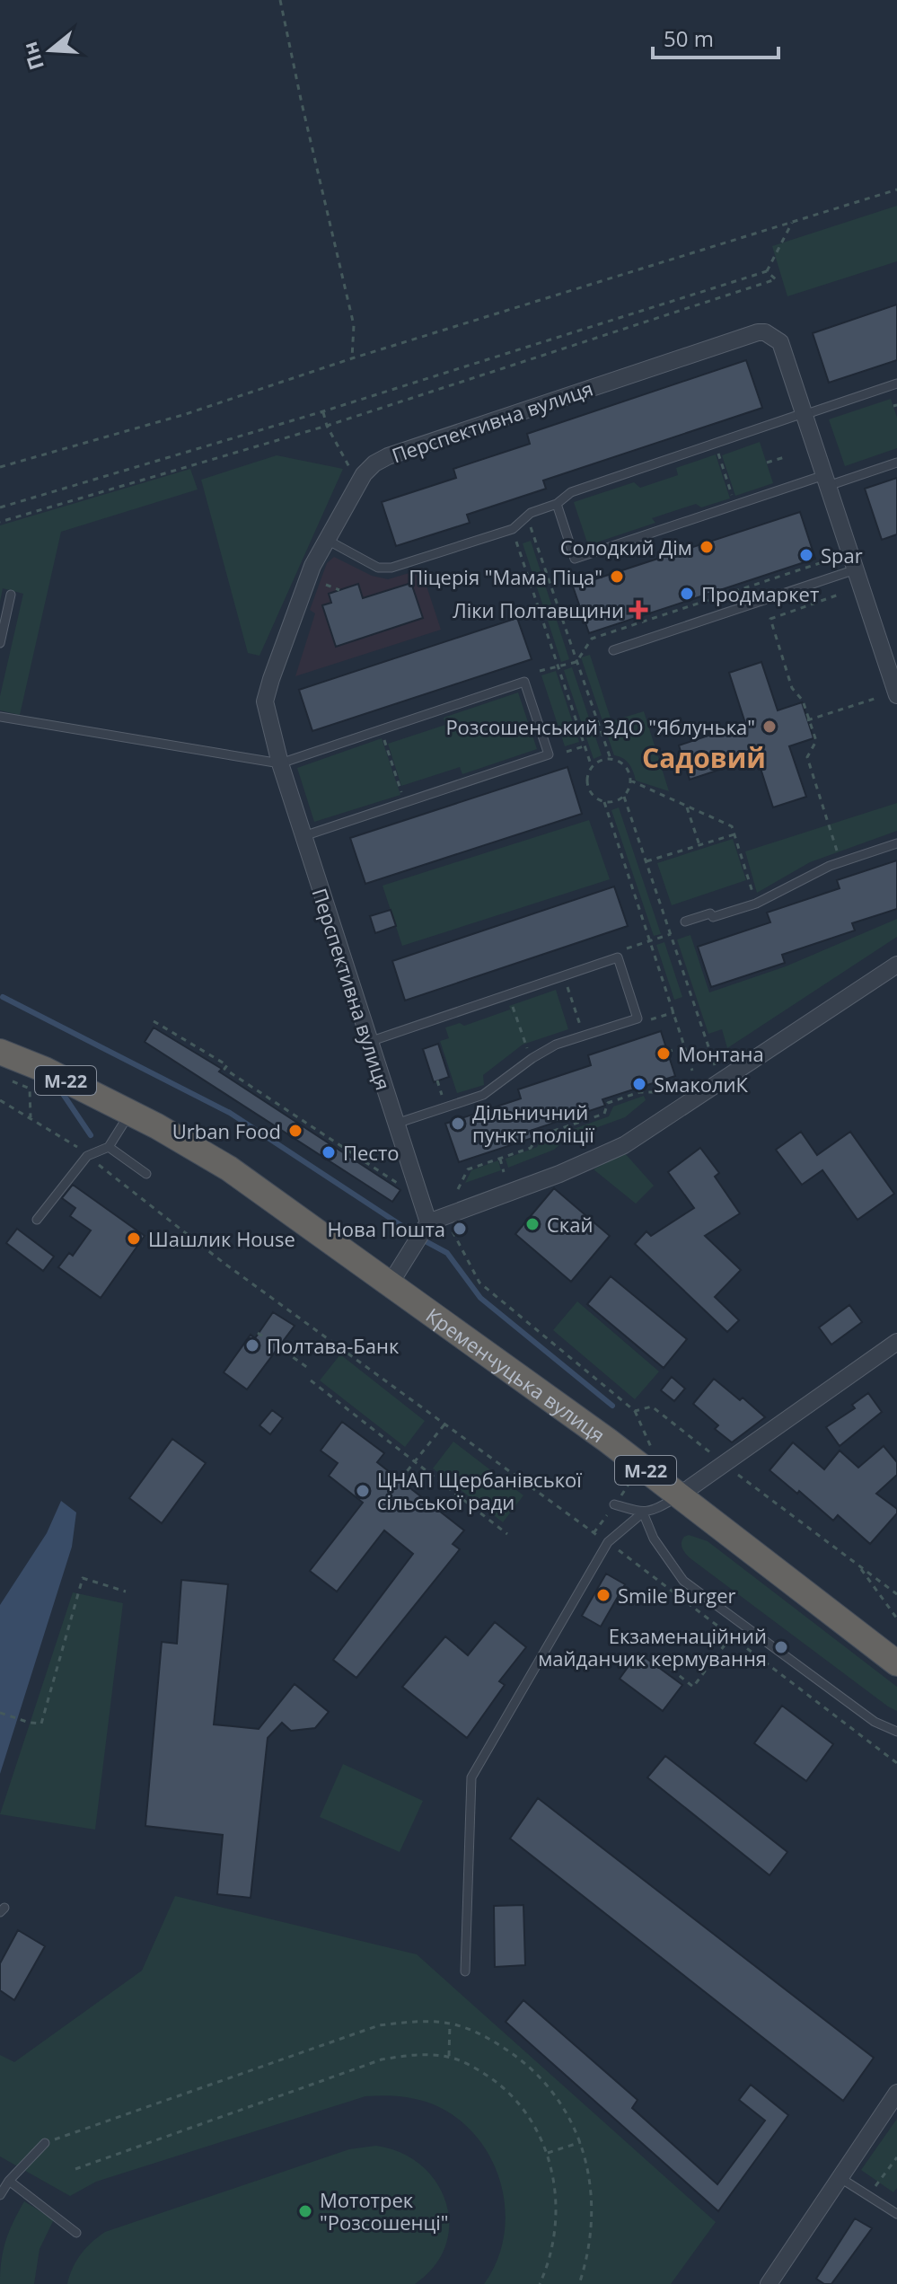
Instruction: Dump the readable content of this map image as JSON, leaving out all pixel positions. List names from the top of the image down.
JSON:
{
  "streets": {
    "highway": ["М-22", "Кременчуцька вулиця"],
    "street": ["Перспективна вулиця"]
  },
  "crossings": [
    ["М-22", "Кременчуцька вулиця"]
  ],
  "districts": ["Садовий"],
  "places": {
    "other": [
      "Солодкий Дім",
      "Spar",
      "Піцерія \"Мама Піца\"",
      "Продмаркет",
      "Розсошенський ЗДО \"Яблунька\"",
      "Монтана",
      "SмаколиК",
      "Дільничний пункт поліції",
      "Urban Food",
      "Песто",
      "Скай",
      "Нова Пошта",
      "Шашлик House",
      "Полтава-Банк",
      "ЦНАП Щербанівської сільської ради",
      "Smile Burger",
      "Екзаменаційний майданчик кермування",
      "Мототрек \"Розсошенці\""
    ],
    "health": ["Ліки Полтавщини"]
  },
  "scale_bar": "50 m",
  "north": "left"
}
